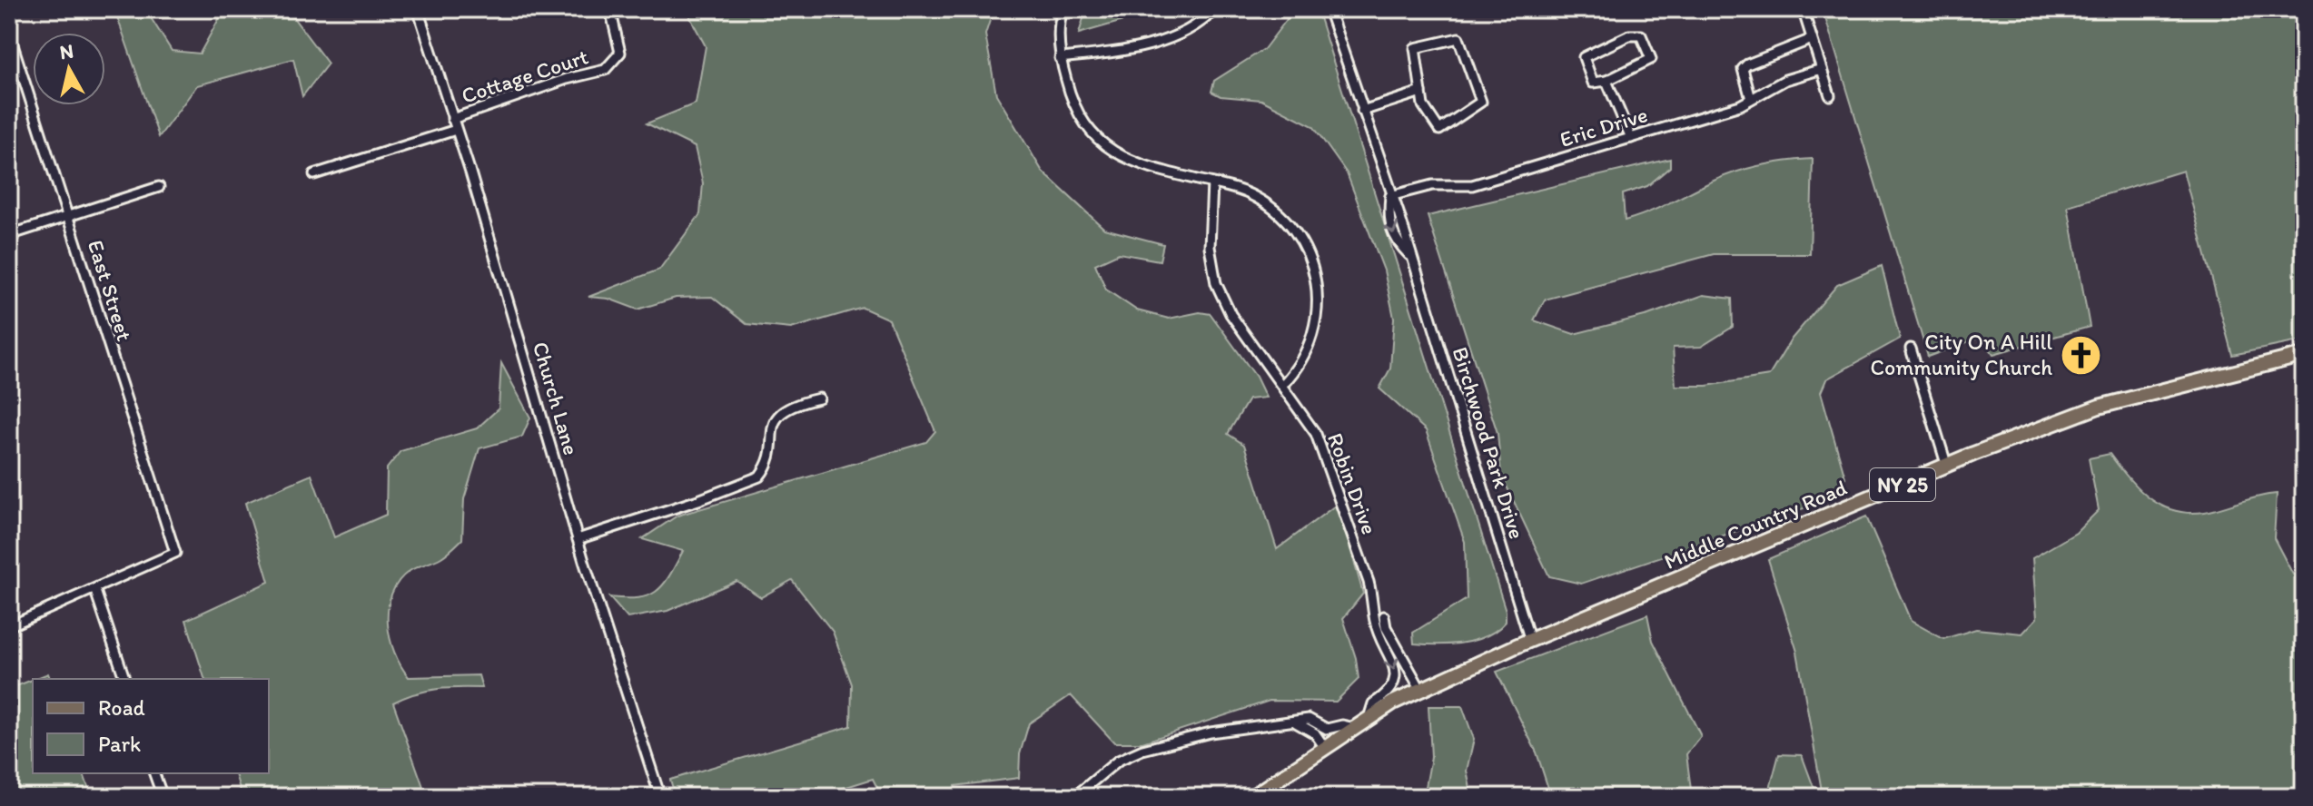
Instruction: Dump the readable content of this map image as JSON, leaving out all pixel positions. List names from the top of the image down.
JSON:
{
  "streets": {
    "main road": ["NY 25", "Middle Country Road"],
    "street": [
      "Cottage Court",
      "Eric Drive",
      "East Street",
      "Church Lane",
      "Birchwood Park Drive",
      "Robin Drive"
    ]
  },
  "crossings": [
    ["Cottage Court", "Church Lane"],
    ["Eric Drive", "Birchwood Park Drive"],
    ["Birchwood Park Drive", "Middle Country Road"],
    ["Robin Drive", "Middle Country Road"]
  ],
  "places": {
    "church": ["City On A Hill Community Church"]
  },
  "legend": ["Road", "Park"],
  "north": "top"
}
